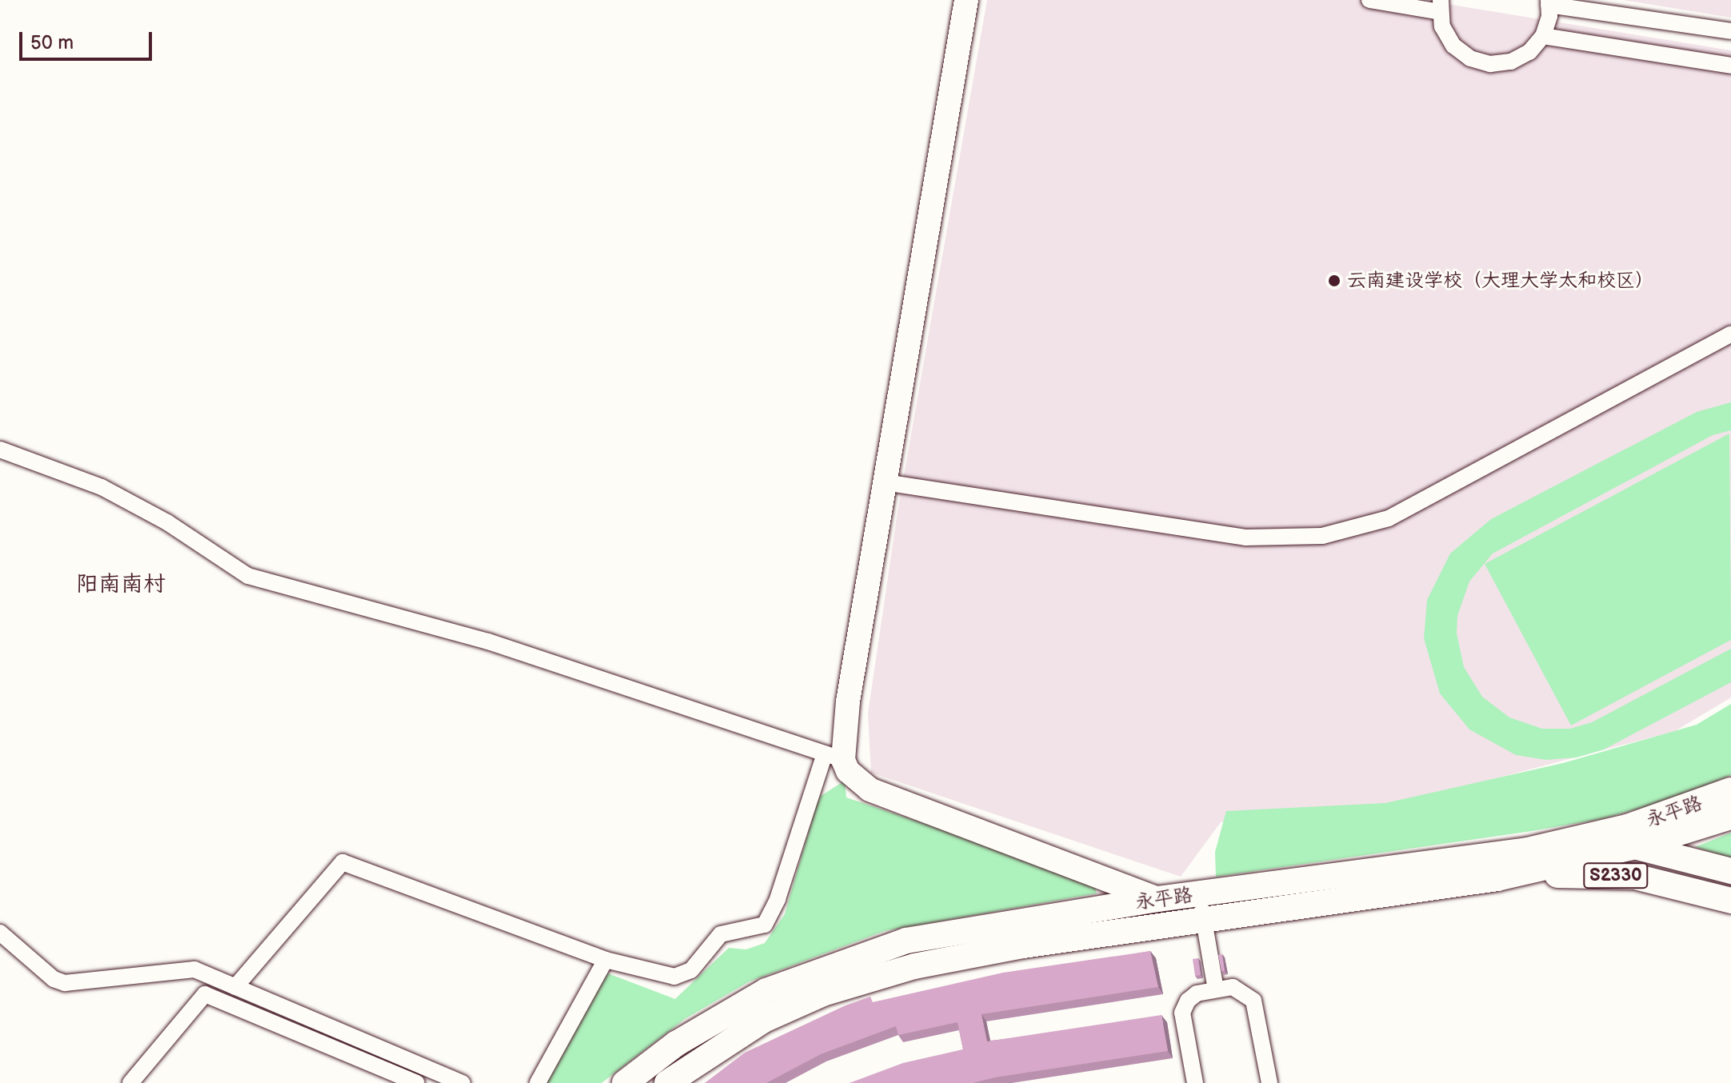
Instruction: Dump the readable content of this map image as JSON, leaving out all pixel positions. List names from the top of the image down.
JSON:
{
  "streets": {
    "main road": ["永平路", "S2330"]
  },
  "crossings": [
    ["永平路", "S2330"]
  ],
  "districts": ["阳南南村"],
  "places": ["云南建设学校（大理大学太和校区）"],
  "scale_bar": "50 m"
}
